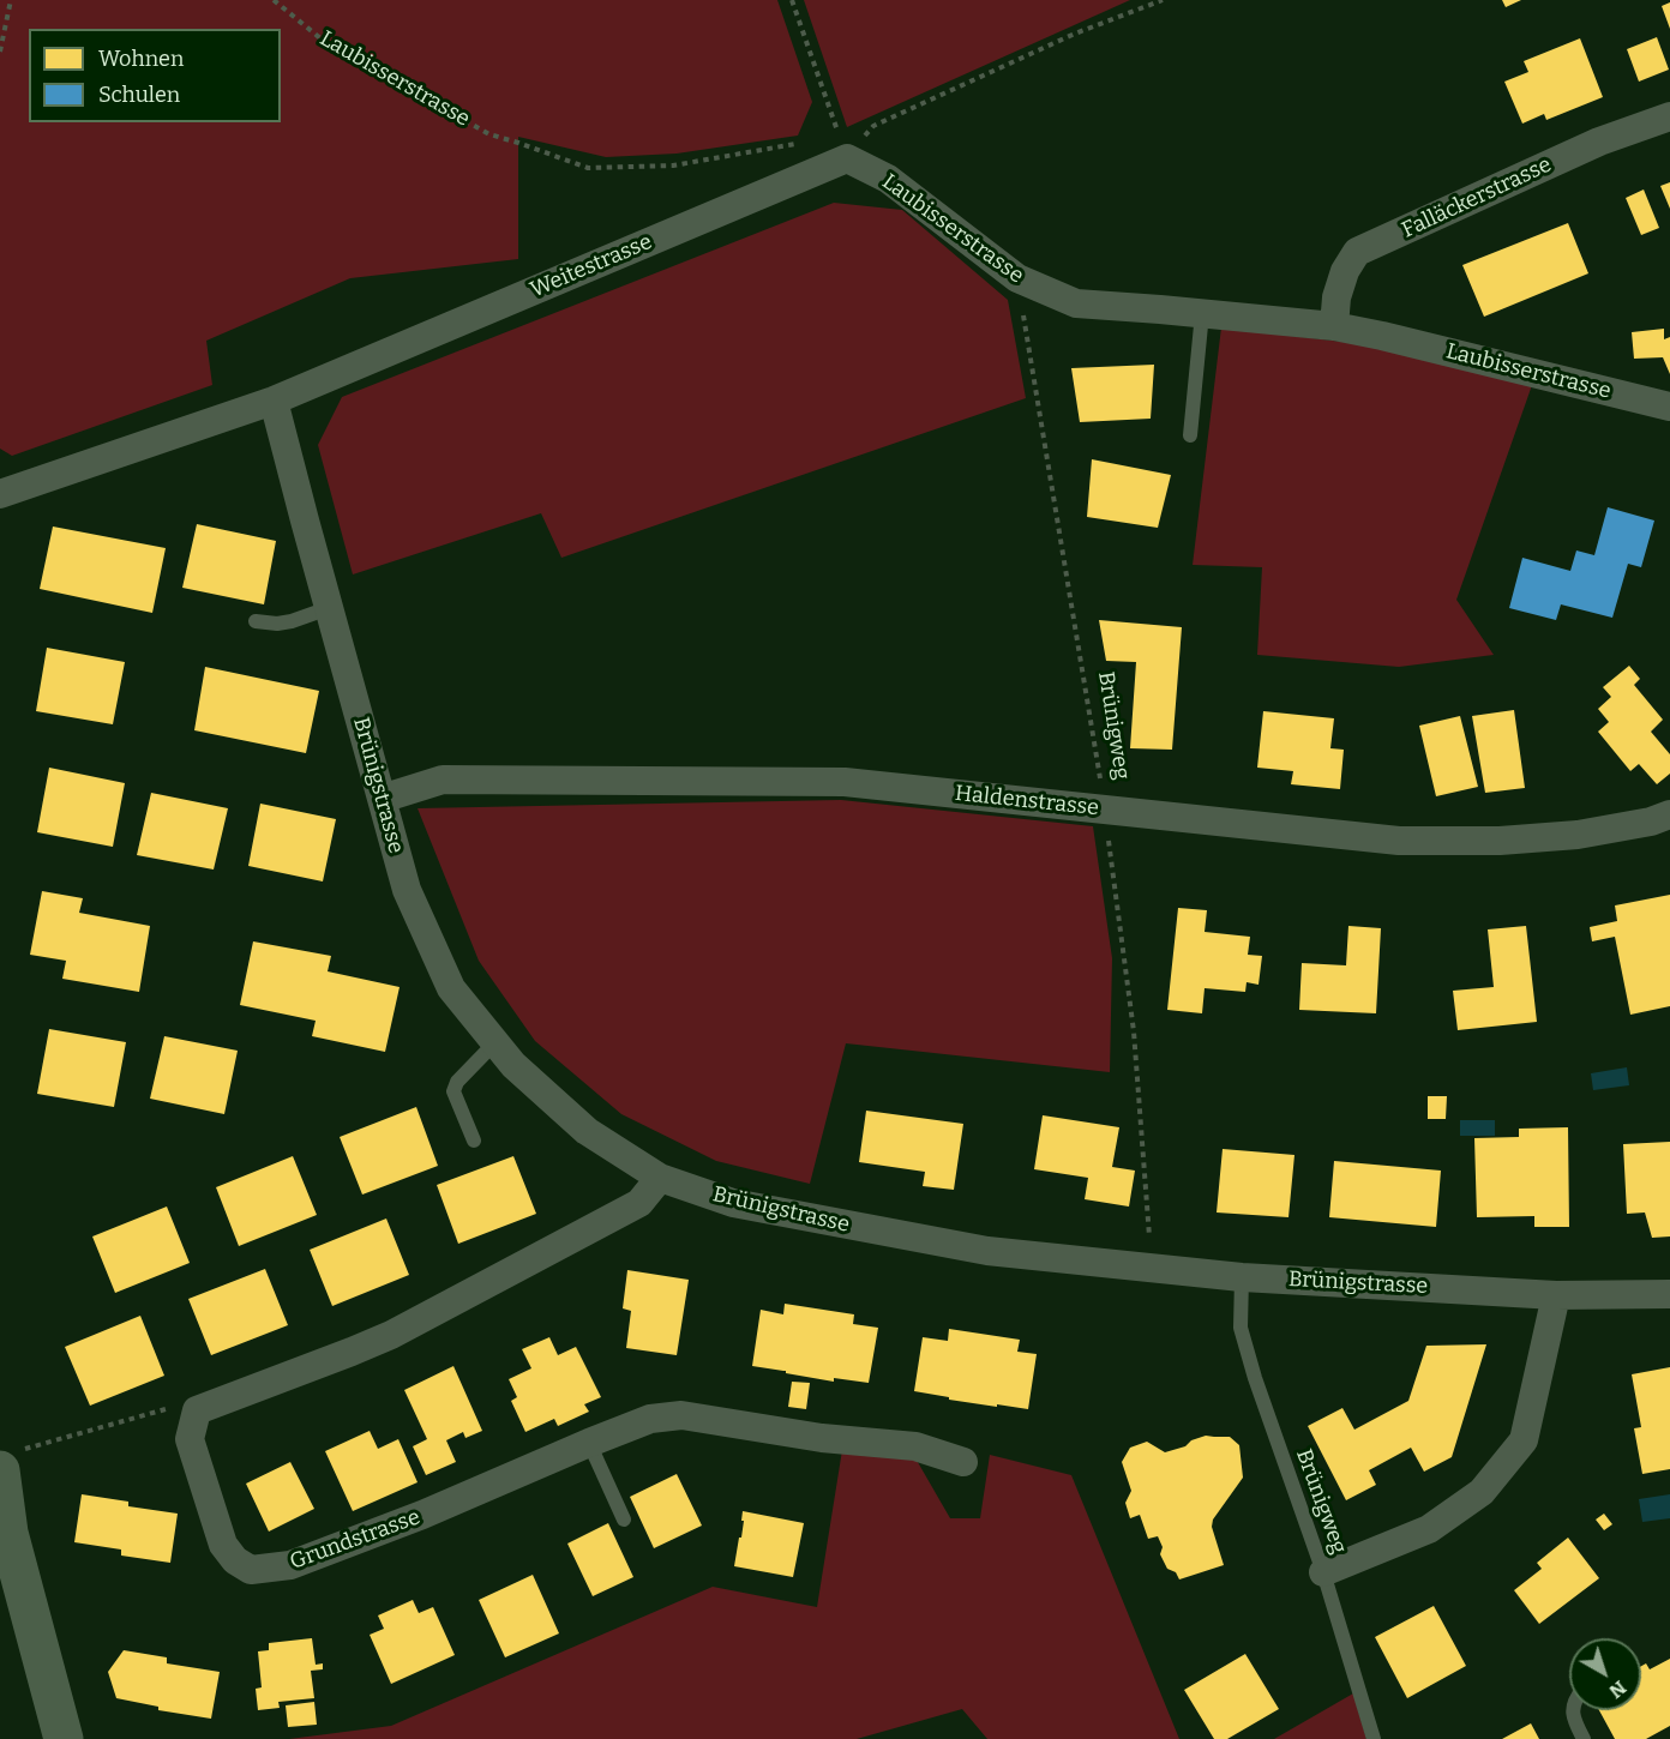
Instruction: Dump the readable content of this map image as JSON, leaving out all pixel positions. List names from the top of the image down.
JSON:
{
  "streets": {
    "street": [
      "Laubisserstrasse",
      "Falläckerstrasse",
      "Weitestrasse",
      "Brünigstrasse",
      "Haldenstrasse",
      "Grundstrasse"
    ],
    "lane": ["Brünigweg"]
  },
  "crossings": [
    ["Laubisserstrasse", "Falläckerstrasse"],
    ["Laubisserstrasse", "Weitestrasse"],
    ["Laubisserstrasse", "Brünigweg"],
    ["Weitestrasse", "Brünigstrasse"],
    ["Brünigweg", "Brünigstrasse"],
    ["Brünigweg", "Haldenstrasse"],
    ["Brünigstrasse", "Haldenstrasse"]
  ],
  "legend": ["Wohnen", "Schulen"],
  "north": "bottom right"
}
